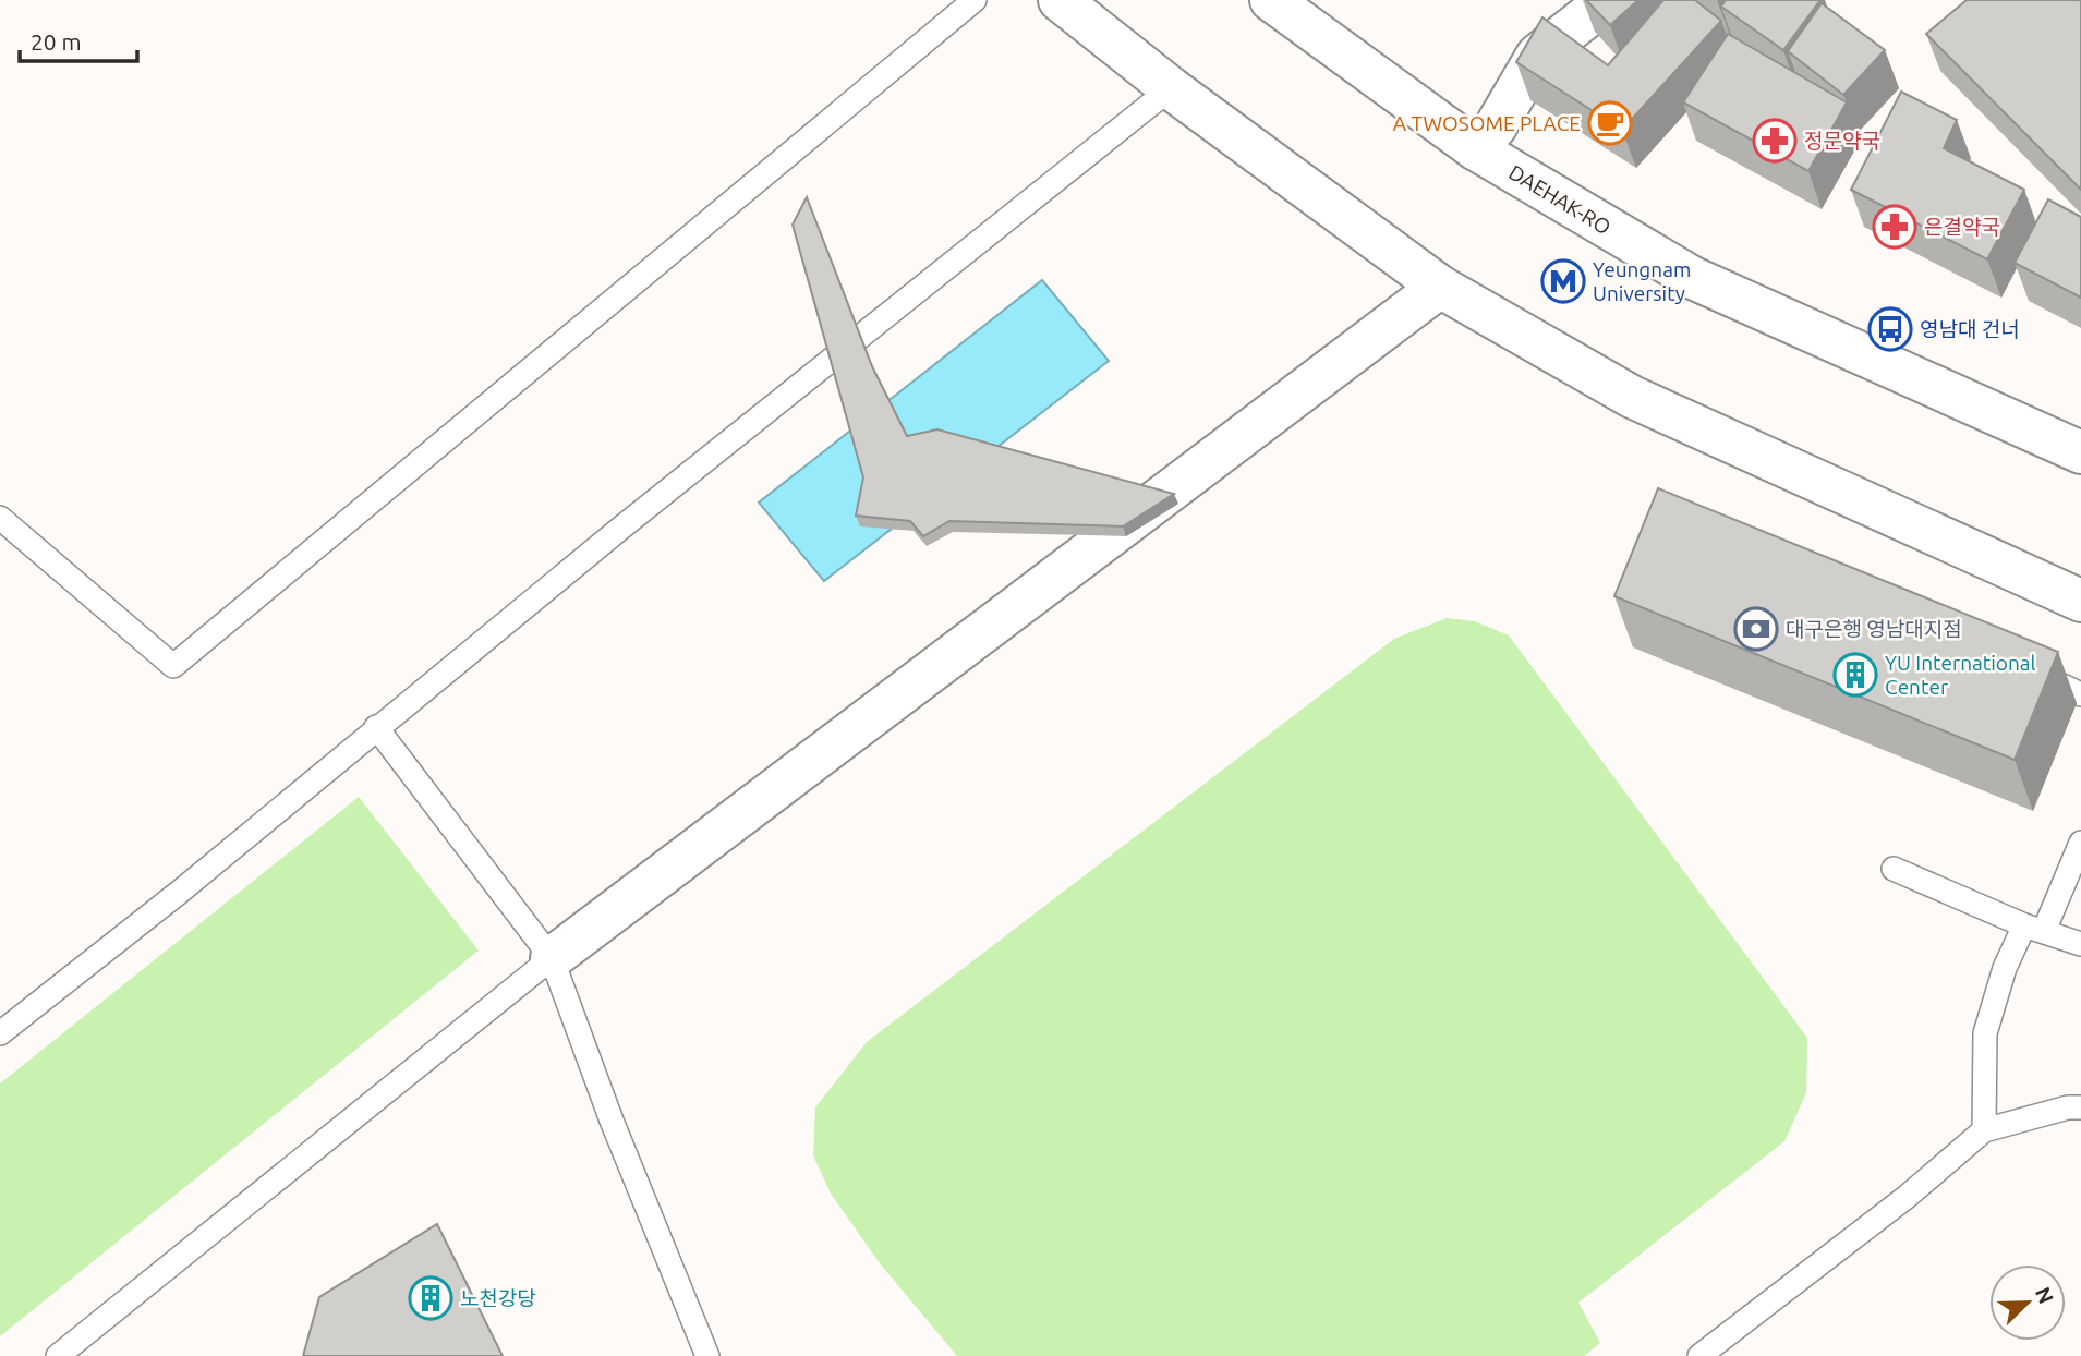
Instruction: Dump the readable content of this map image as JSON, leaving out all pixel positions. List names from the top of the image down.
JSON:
{
  "streets": {
    "main road": ["DAEHAK-RO"]
  },
  "places": {
    "cafe": ["A TWOSOME PLACE"],
    "pharmacy": ["정문약국", "은결약국"],
    "metro station": ["Yeungnam University"],
    "bus stop": ["영남대 건너"],
    "bank": ["대구은행 영남대지점"],
    "building": ["YU International Center", "노천강당"]
  },
  "scale_bar": "20 m",
  "north": "top right"
}
